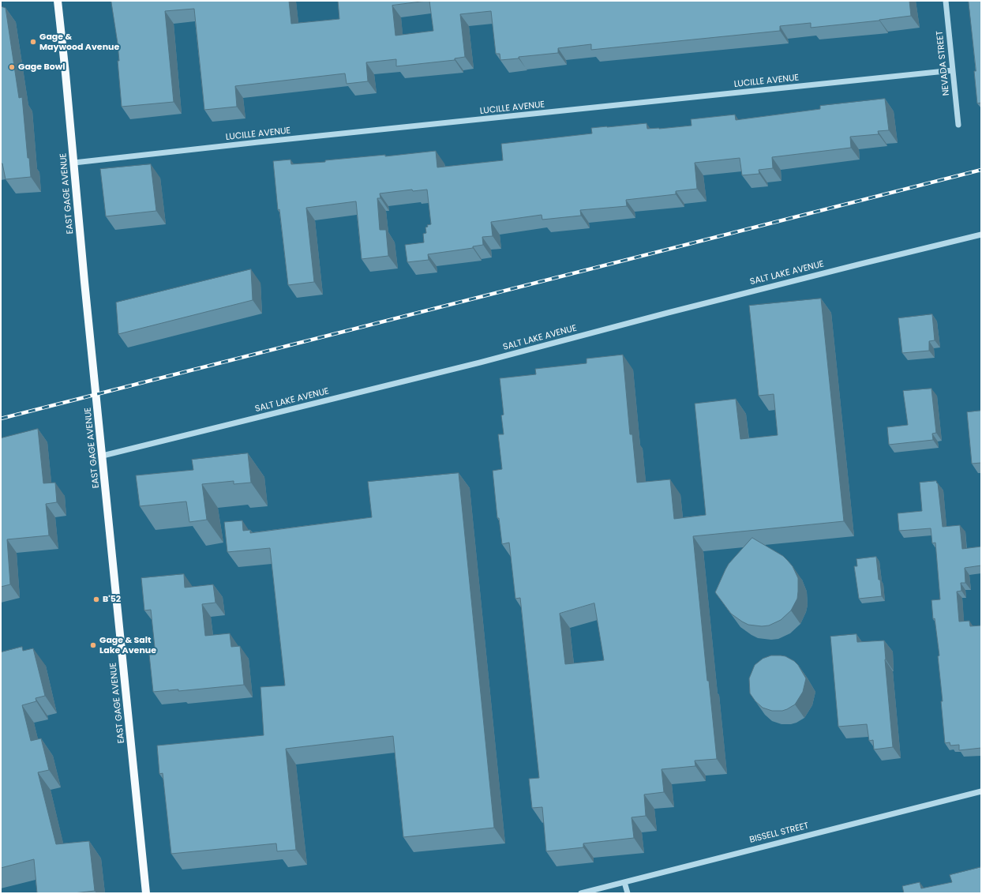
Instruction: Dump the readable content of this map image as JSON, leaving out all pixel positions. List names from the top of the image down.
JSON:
{
  "streets": {
    "main road": ["EAST GAGE AVENUE"],
    "street": [
      "NEVADA STREET",
      "LUCILLE AVENUE",
      "SALT LAKE AVENUE",
      "BISSELL STREET"
    ]
  },
  "crossings": [
    ["NEVADA STREET", "LUCILLE AVENUE"],
    ["LUCILLE AVENUE", "EAST GAGE AVENUE"],
    ["EAST GAGE AVENUE", "SALT LAKE AVENUE"]
  ],
  "places": [
    "Gage & Maywood Avenue",
    "Gage Bowl",
    "B'52",
    "Gage & Salt Lake Avenue"
  ]
}
